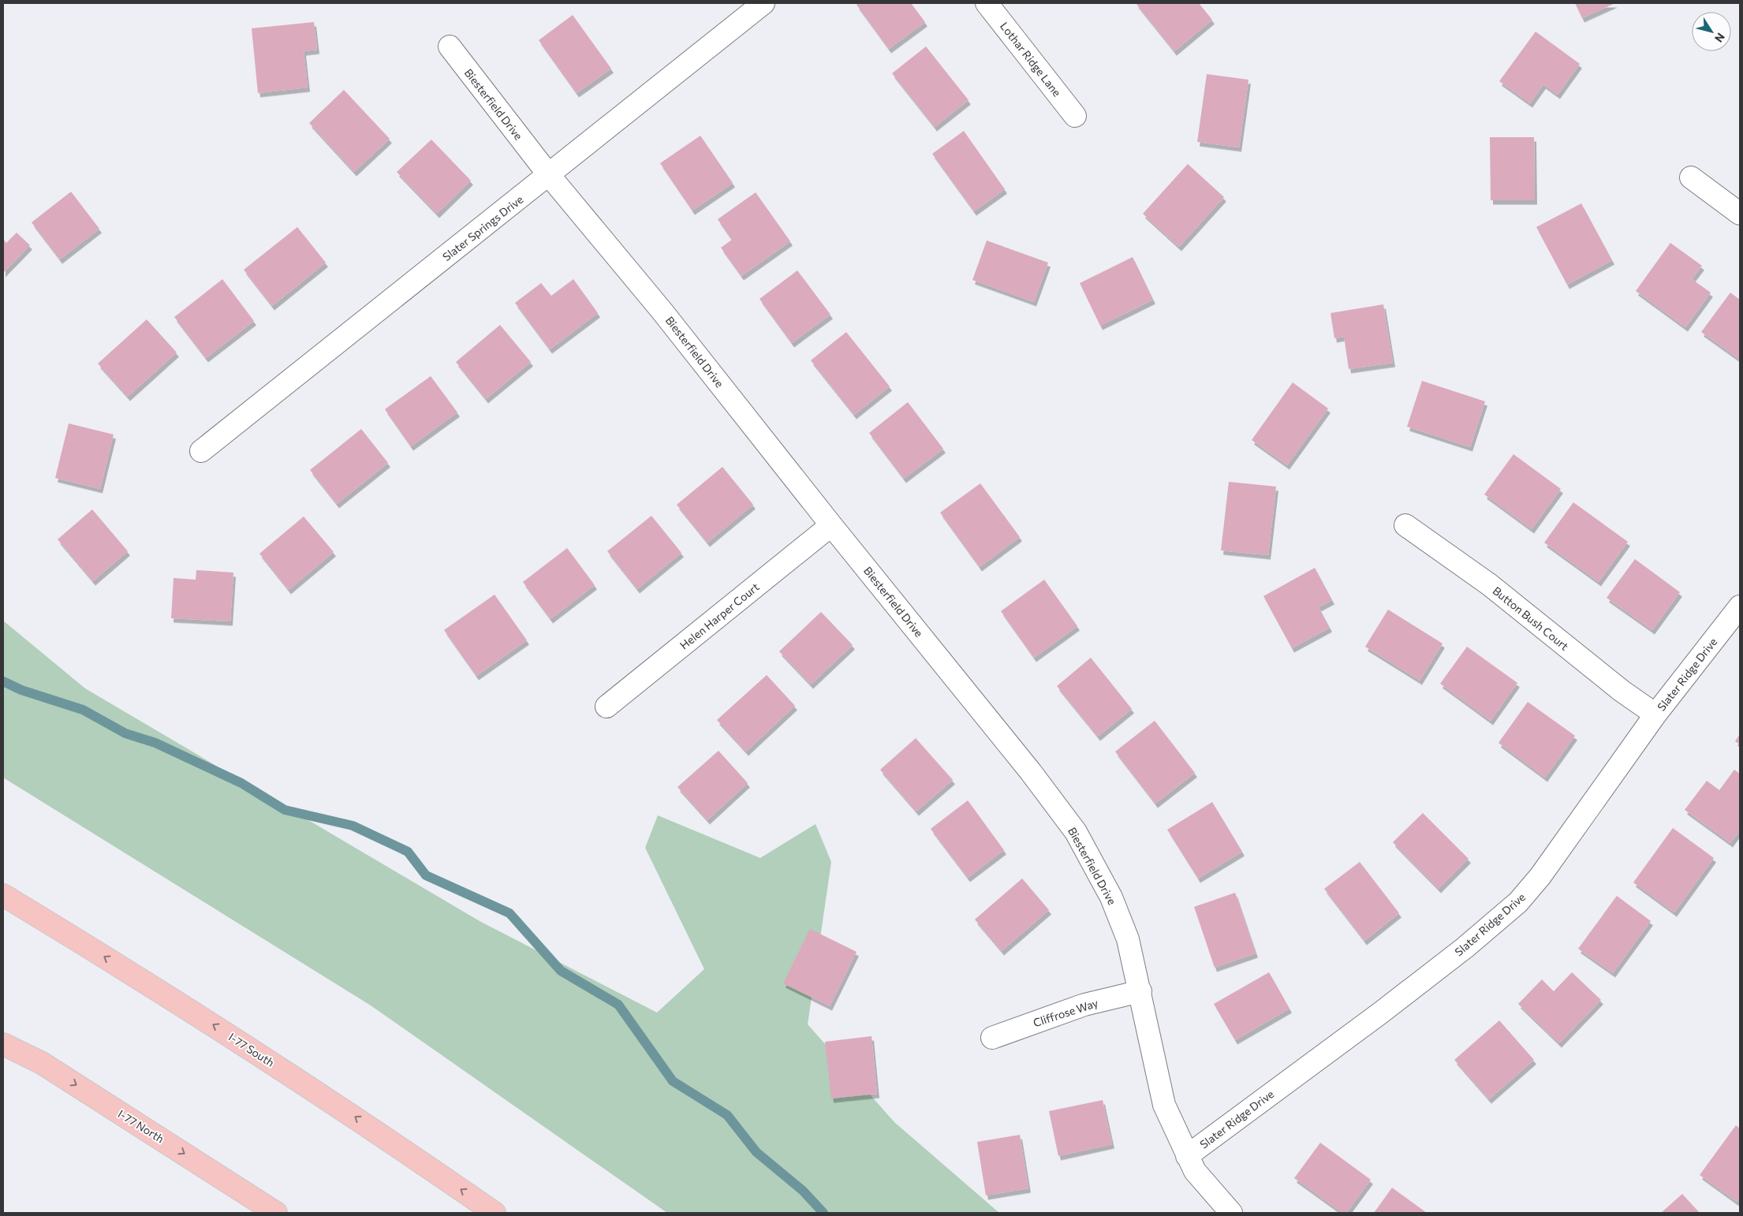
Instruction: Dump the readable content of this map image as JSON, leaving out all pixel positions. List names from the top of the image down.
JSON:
{
  "streets": {
    "highway": ["I-77 South", "I-77 North"],
    "street": [
      "Lothar Ridge Lane",
      "Biesterfield Drive",
      "Slater Springs Drive",
      "Helen Harper Court",
      "Button Bush Court",
      "Slater Ridge Drive",
      "Cliffrose Way"
    ]
  },
  "crossings": [
    ["Biesterfield Drive", "Slater Springs Drive"],
    ["Biesterfield Drive", "Helen Harper Court"],
    ["Biesterfield Drive", "Slater Ridge Drive"],
    ["Biesterfield Drive", "Cliffrose Way"],
    ["Button Bush Court", "Slater Ridge Drive"]
  ],
  "one_way": ["I-77 South", "I-77 North"],
  "north": "bottom right"
}
